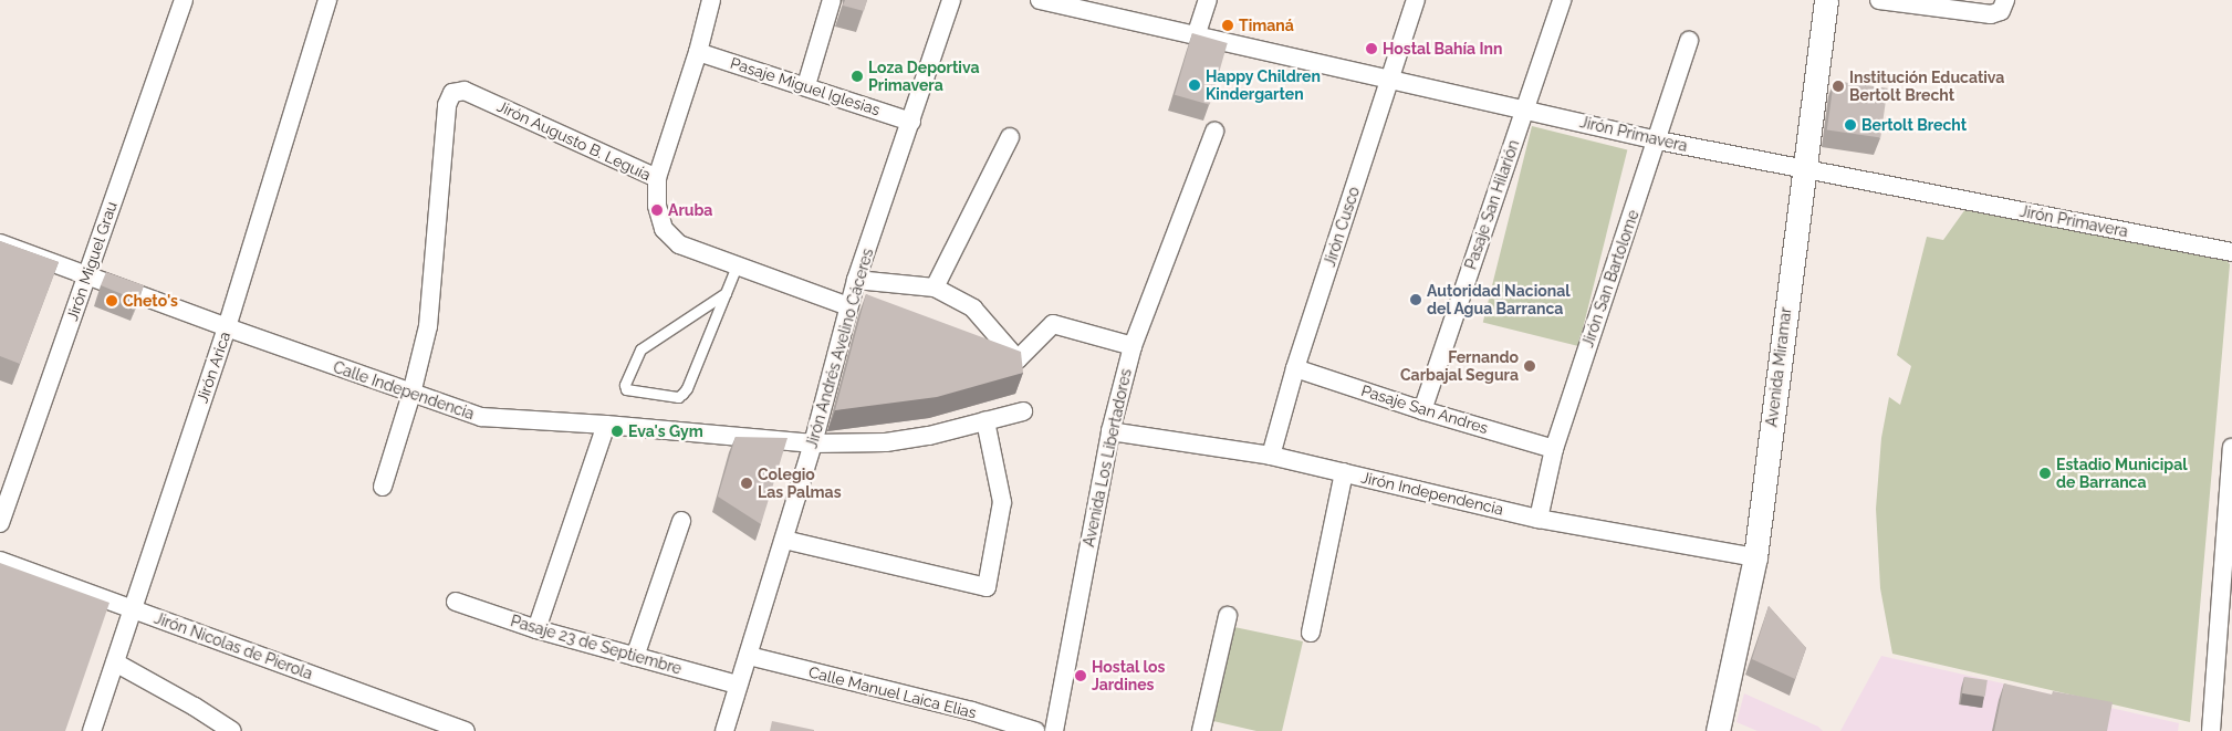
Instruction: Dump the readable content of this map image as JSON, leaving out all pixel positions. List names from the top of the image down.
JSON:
{
  "streets": {
    "street": [
      "Pasaje Miguel Iglesias",
      "Jirón Primavera",
      "Jirón Augusto B. Leguía",
      "Pasaje San Hilarión",
      "Jirón Cusco",
      "Jirón Miguel Grau",
      "Jirón San Bartolome",
      "Jirón Andrés Avelino Cáceres",
      "Jirón Arica",
      "Avenida Miramar",
      "Calle Independencia",
      "Pasaje San Andres",
      "Avenida Los Libertadores",
      "Jirón Independencia",
      "Pasaje 23 de Septiembre",
      "Jirón Nicolas de Pierola",
      "Calle Manuel Laica Elias"
    ]
  },
  "crossings": [
    ["Pasaje Miguel Iglesias", "Jirón Andrés Avelino Cáceres"],
    ["Jirón Primavera", "Pasaje San Hilarión"],
    ["Jirón Primavera", "Jirón Cusco"],
    ["Jirón Primavera", "Jirón San Bartolome"],
    ["Jirón Primavera", "Avenida Miramar"],
    ["Jirón Augusto B. Leguía", "Jirón Andrés Avelino Cáceres"],
    ["Jirón Augusto B. Leguía", "Calle Independencia"],
    ["Pasaje San Hilarión", "Pasaje San Andres"],
    ["Jirón Cusco", "Pasaje San Andres"],
    ["Jirón Cusco", "Jirón Independencia"],
    ["Jirón Miguel Grau", "Calle Independencia"],
    ["Jirón San Bartolome", "Pasaje San Andres"],
    ["Jirón San Bartolome", "Jirón Independencia"],
    ["Jirón Andrés Avelino Cáceres", "Calle Independencia"],
    ["Jirón Andrés Avelino Cáceres", "Pasaje 23 de Septiembre"],
    ["Jirón Andrés Avelino Cáceres", "Calle Manuel Laica Elias"],
    ["Jirón Arica", "Calle Independencia"],
    ["Jirón Arica", "Jirón Nicolas de Pierola"],
    ["Avenida Miramar", "Jirón Independencia"],
    ["Avenida Los Libertadores", "Jirón Independencia"]
  ],
  "places": [
    "Timaná",
    "Hostal Bahía Inn",
    "Loza Deportiva Primavera",
    "Happy Children Kindergarten",
    "Institución Educativa Bertolt Brecht",
    "Bertolt Brecht",
    "Aruba",
    "Autoridad Nacional del Agua Barranca",
    "Cheto's",
    "Fernando Carbajal Segura",
    "Eva's Gym",
    "Estadio Municipal de Barranca",
    "Colegio Las Palmas",
    "Hostal los Jardines"
  ]
}
